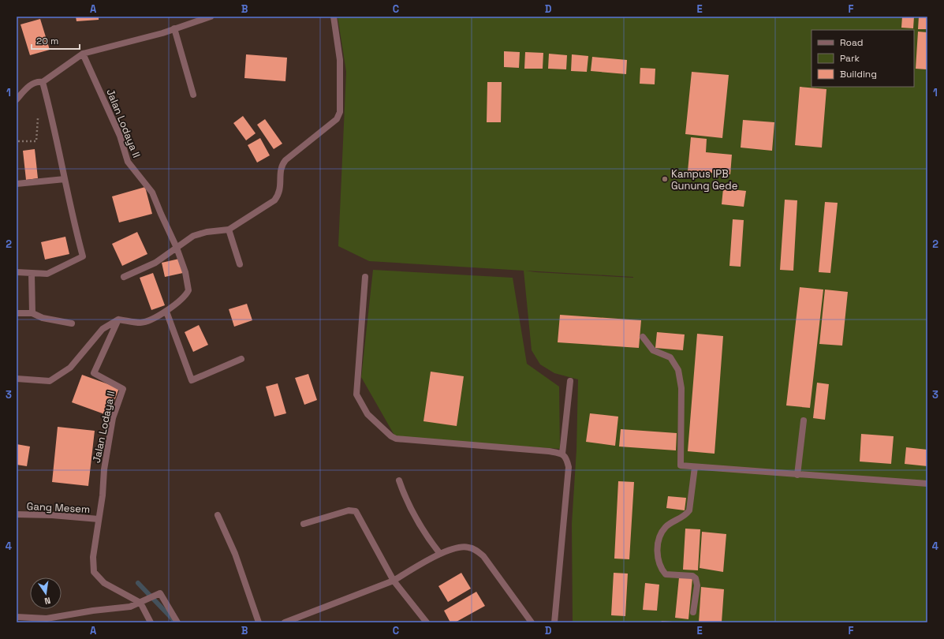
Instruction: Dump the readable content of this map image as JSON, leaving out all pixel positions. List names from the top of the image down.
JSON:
{
  "streets": {
    "street": ["Jalan Lodaya II", "Gang Mesem"]
  },
  "crossings": [
    ["Jalan Lodaya II", "Gang Mesem"]
  ],
  "places": ["Kampus IPB Gunung Gede"],
  "legend": ["Road", "Park", "Building"],
  "scale_bar": "20 m",
  "north": "bottom",
  "grid": {
    "columns": [
      "A",
      "B",
      "C",
      "D",
      "E",
      "F"
    ],
    "rows": [
      "1",
      "2",
      "3",
      "4"
    ]
  }
}
